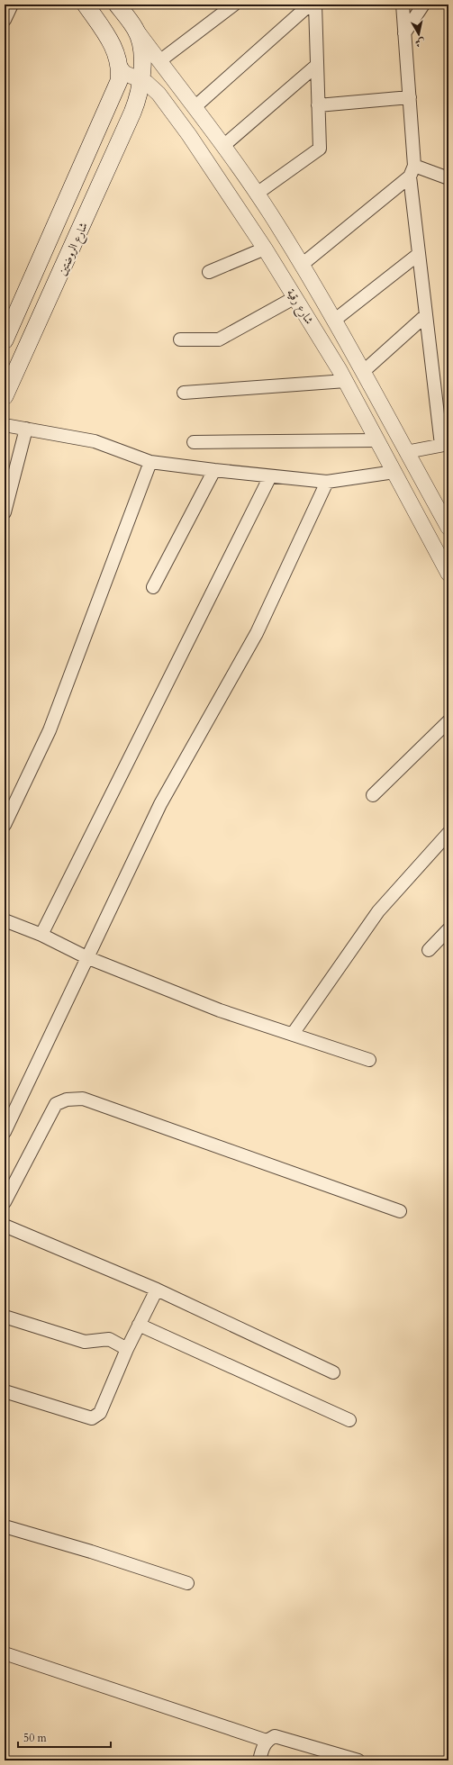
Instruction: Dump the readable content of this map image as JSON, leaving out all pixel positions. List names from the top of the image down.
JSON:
{
  "streets": {
    "main road": ["شارع الروضتين"],
    "street": ["شارع رقية"]
  },
  "crossings": [
    ["شارع الروضتين", "شارع رقية"]
  ],
  "scale_bar": "50 m",
  "north": "bottom"
}
